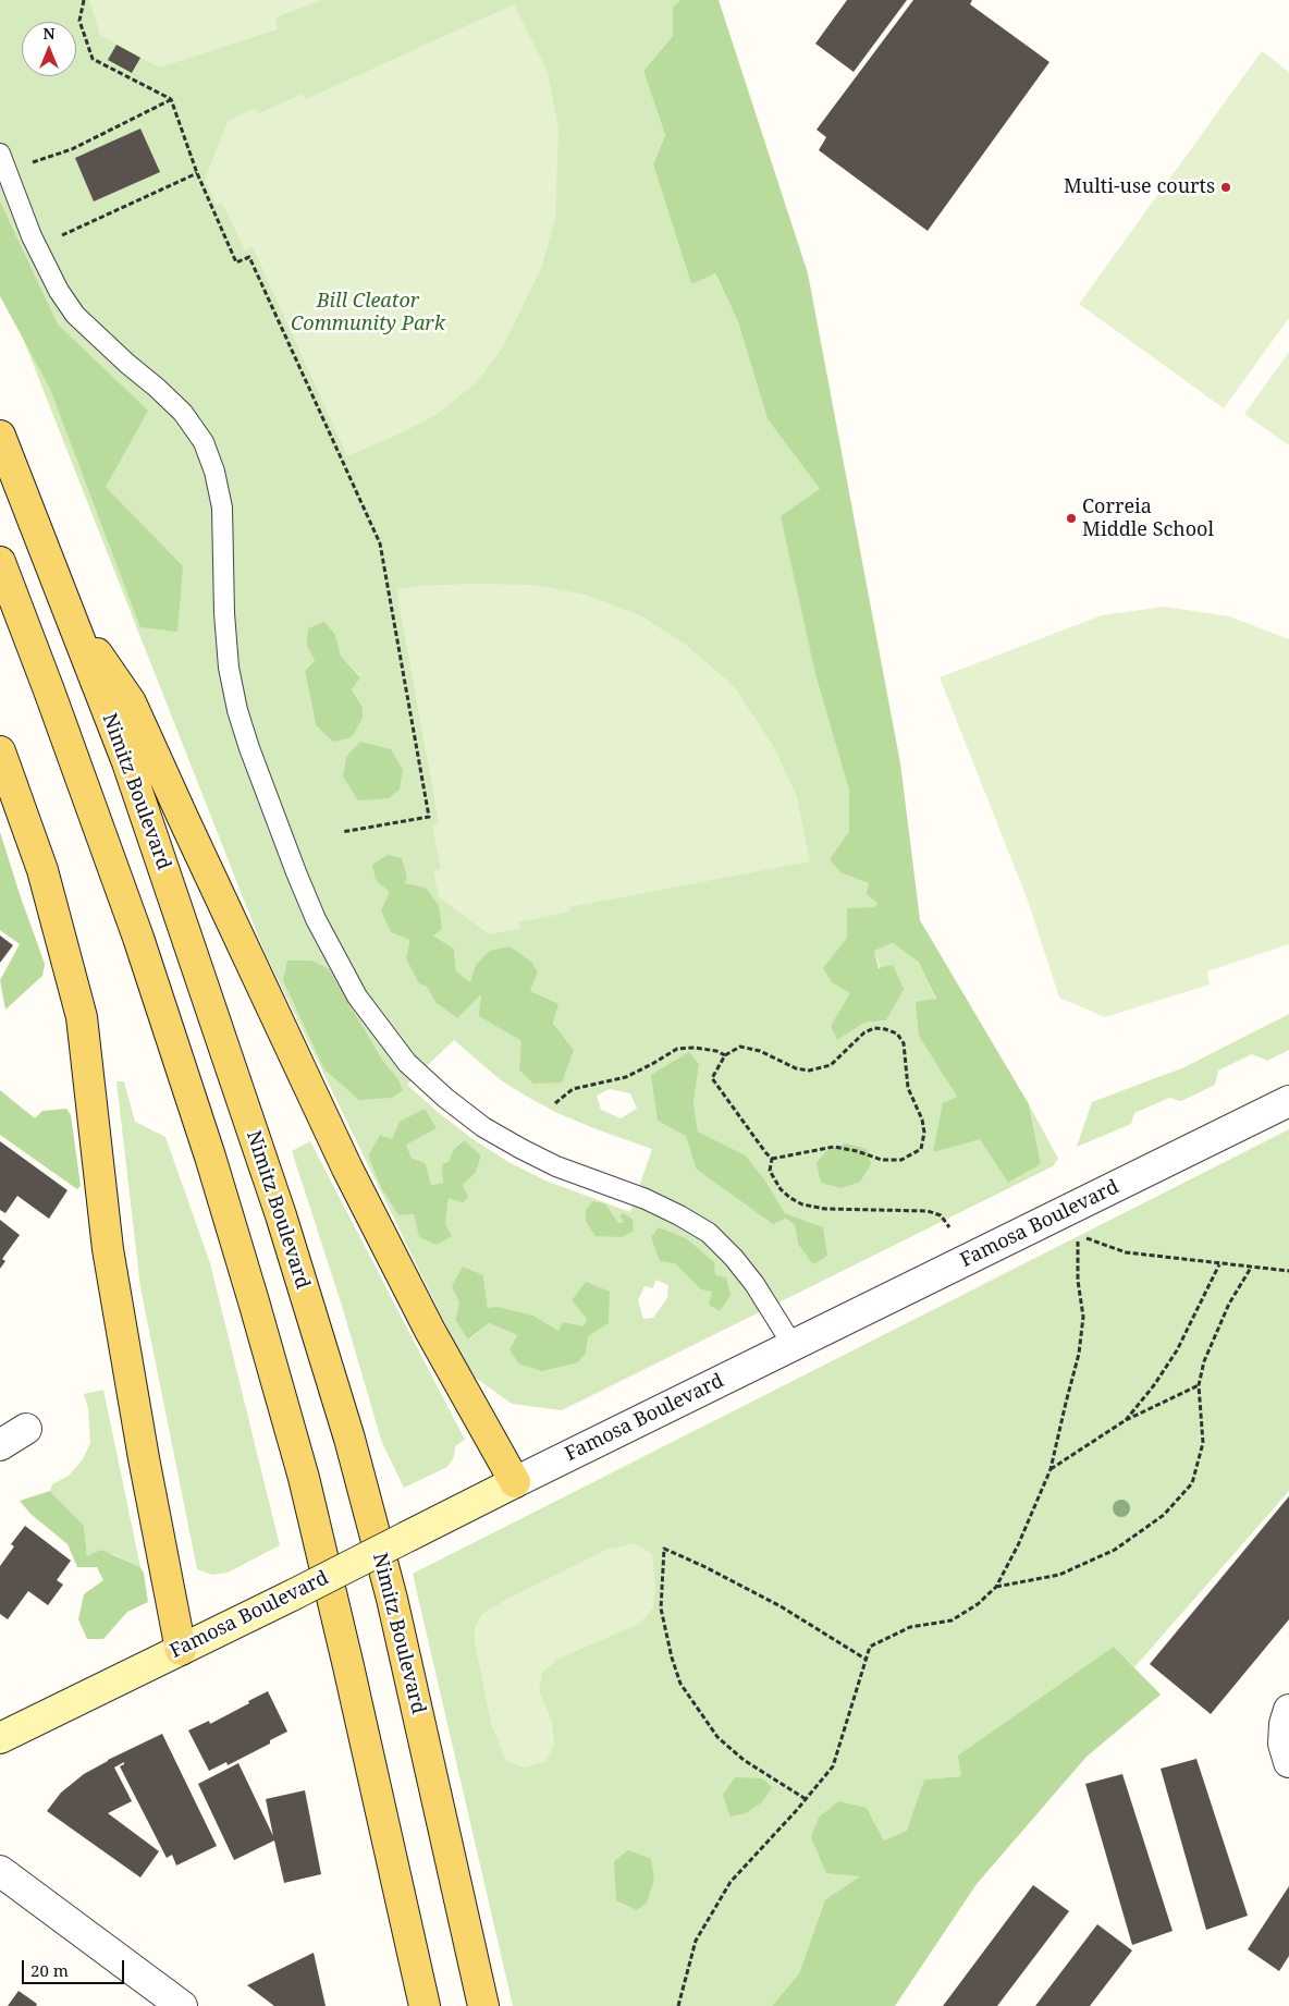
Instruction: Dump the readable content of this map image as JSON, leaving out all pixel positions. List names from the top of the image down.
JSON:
{
  "streets": {
    "main road": ["Nimitz Boulevard", "Famosa Boulevard"]
  },
  "parks": ["Bill Cleator Community Park"],
  "places": ["Multi-use courts", "Correia Middle School"],
  "scale_bar": "20 m",
  "north": "top"
}
